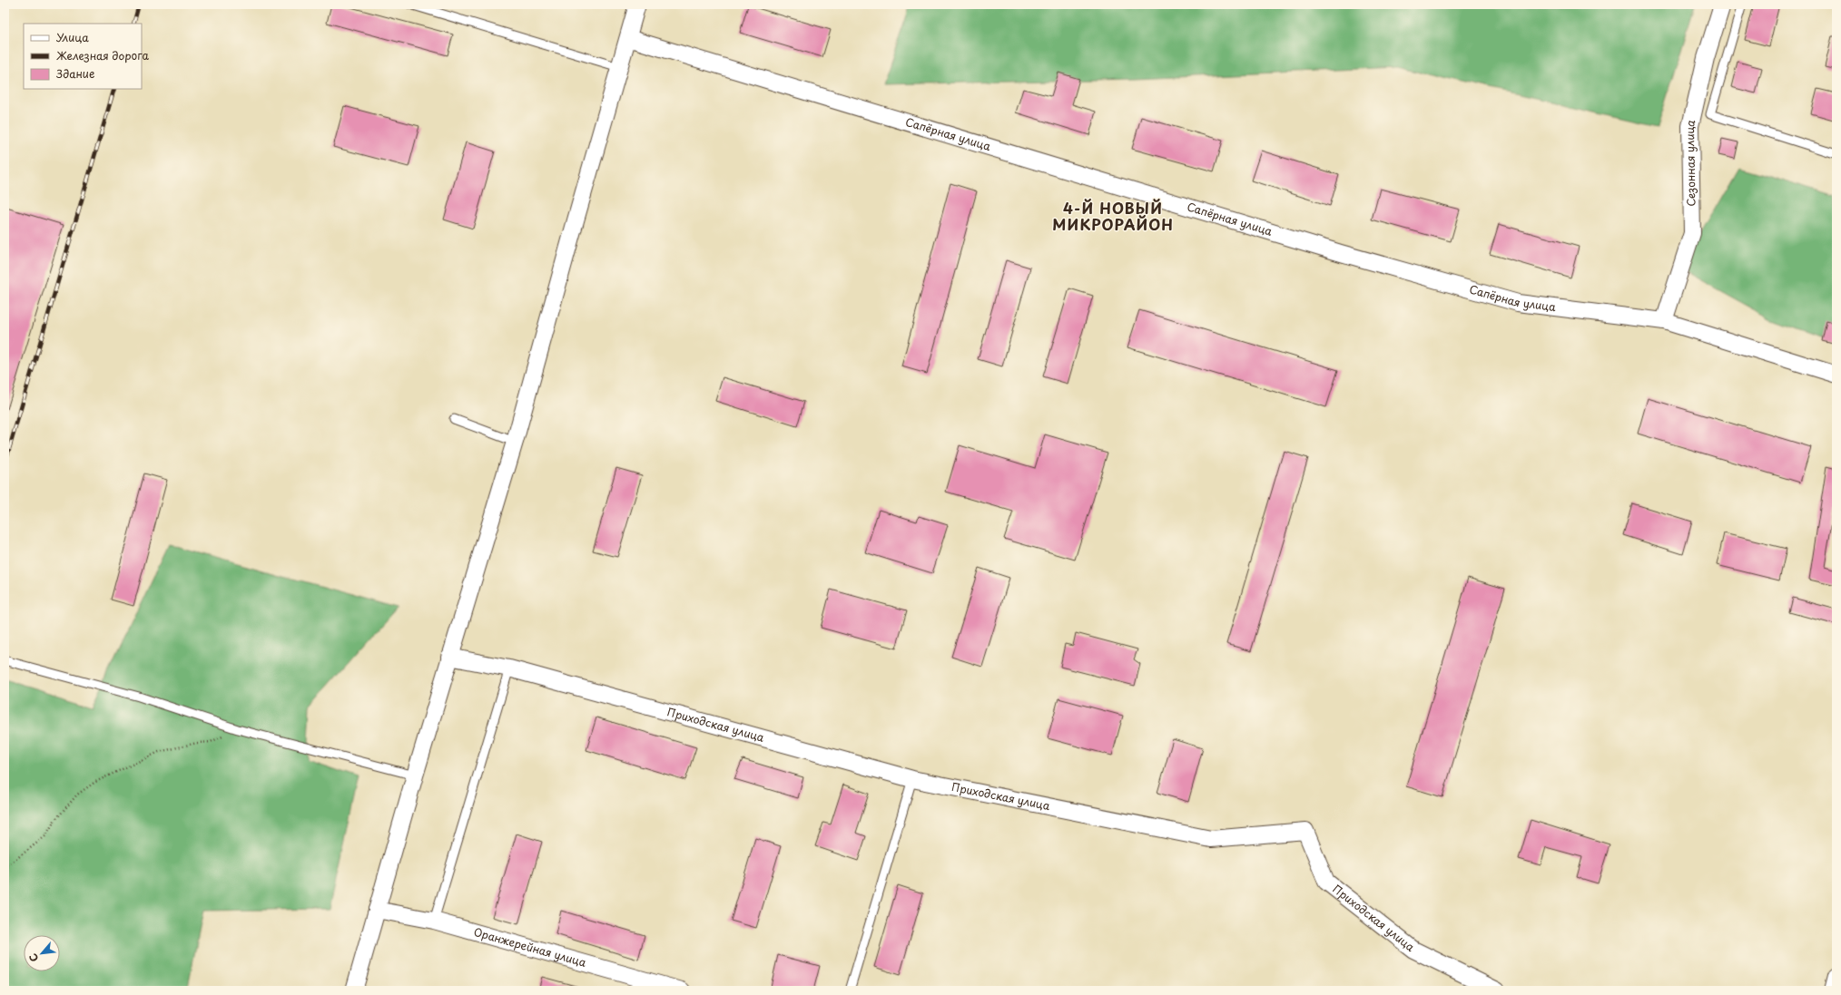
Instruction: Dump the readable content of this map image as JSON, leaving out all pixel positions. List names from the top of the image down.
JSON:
{
  "streets": {
    "street": [
      "Сапёрная улица",
      "Сезонная улица",
      "Приходская улица",
      "Оранжерейная улица"
    ]
  },
  "crossings": [
    ["Сапёрная улица", "Сезонная улица"]
  ],
  "districts": ["4-Й НОВЫЙ МИКРОРАЙОН"],
  "legend": ["Улица", "Железная дорога", "Здание"],
  "north": "bottom left"
}
